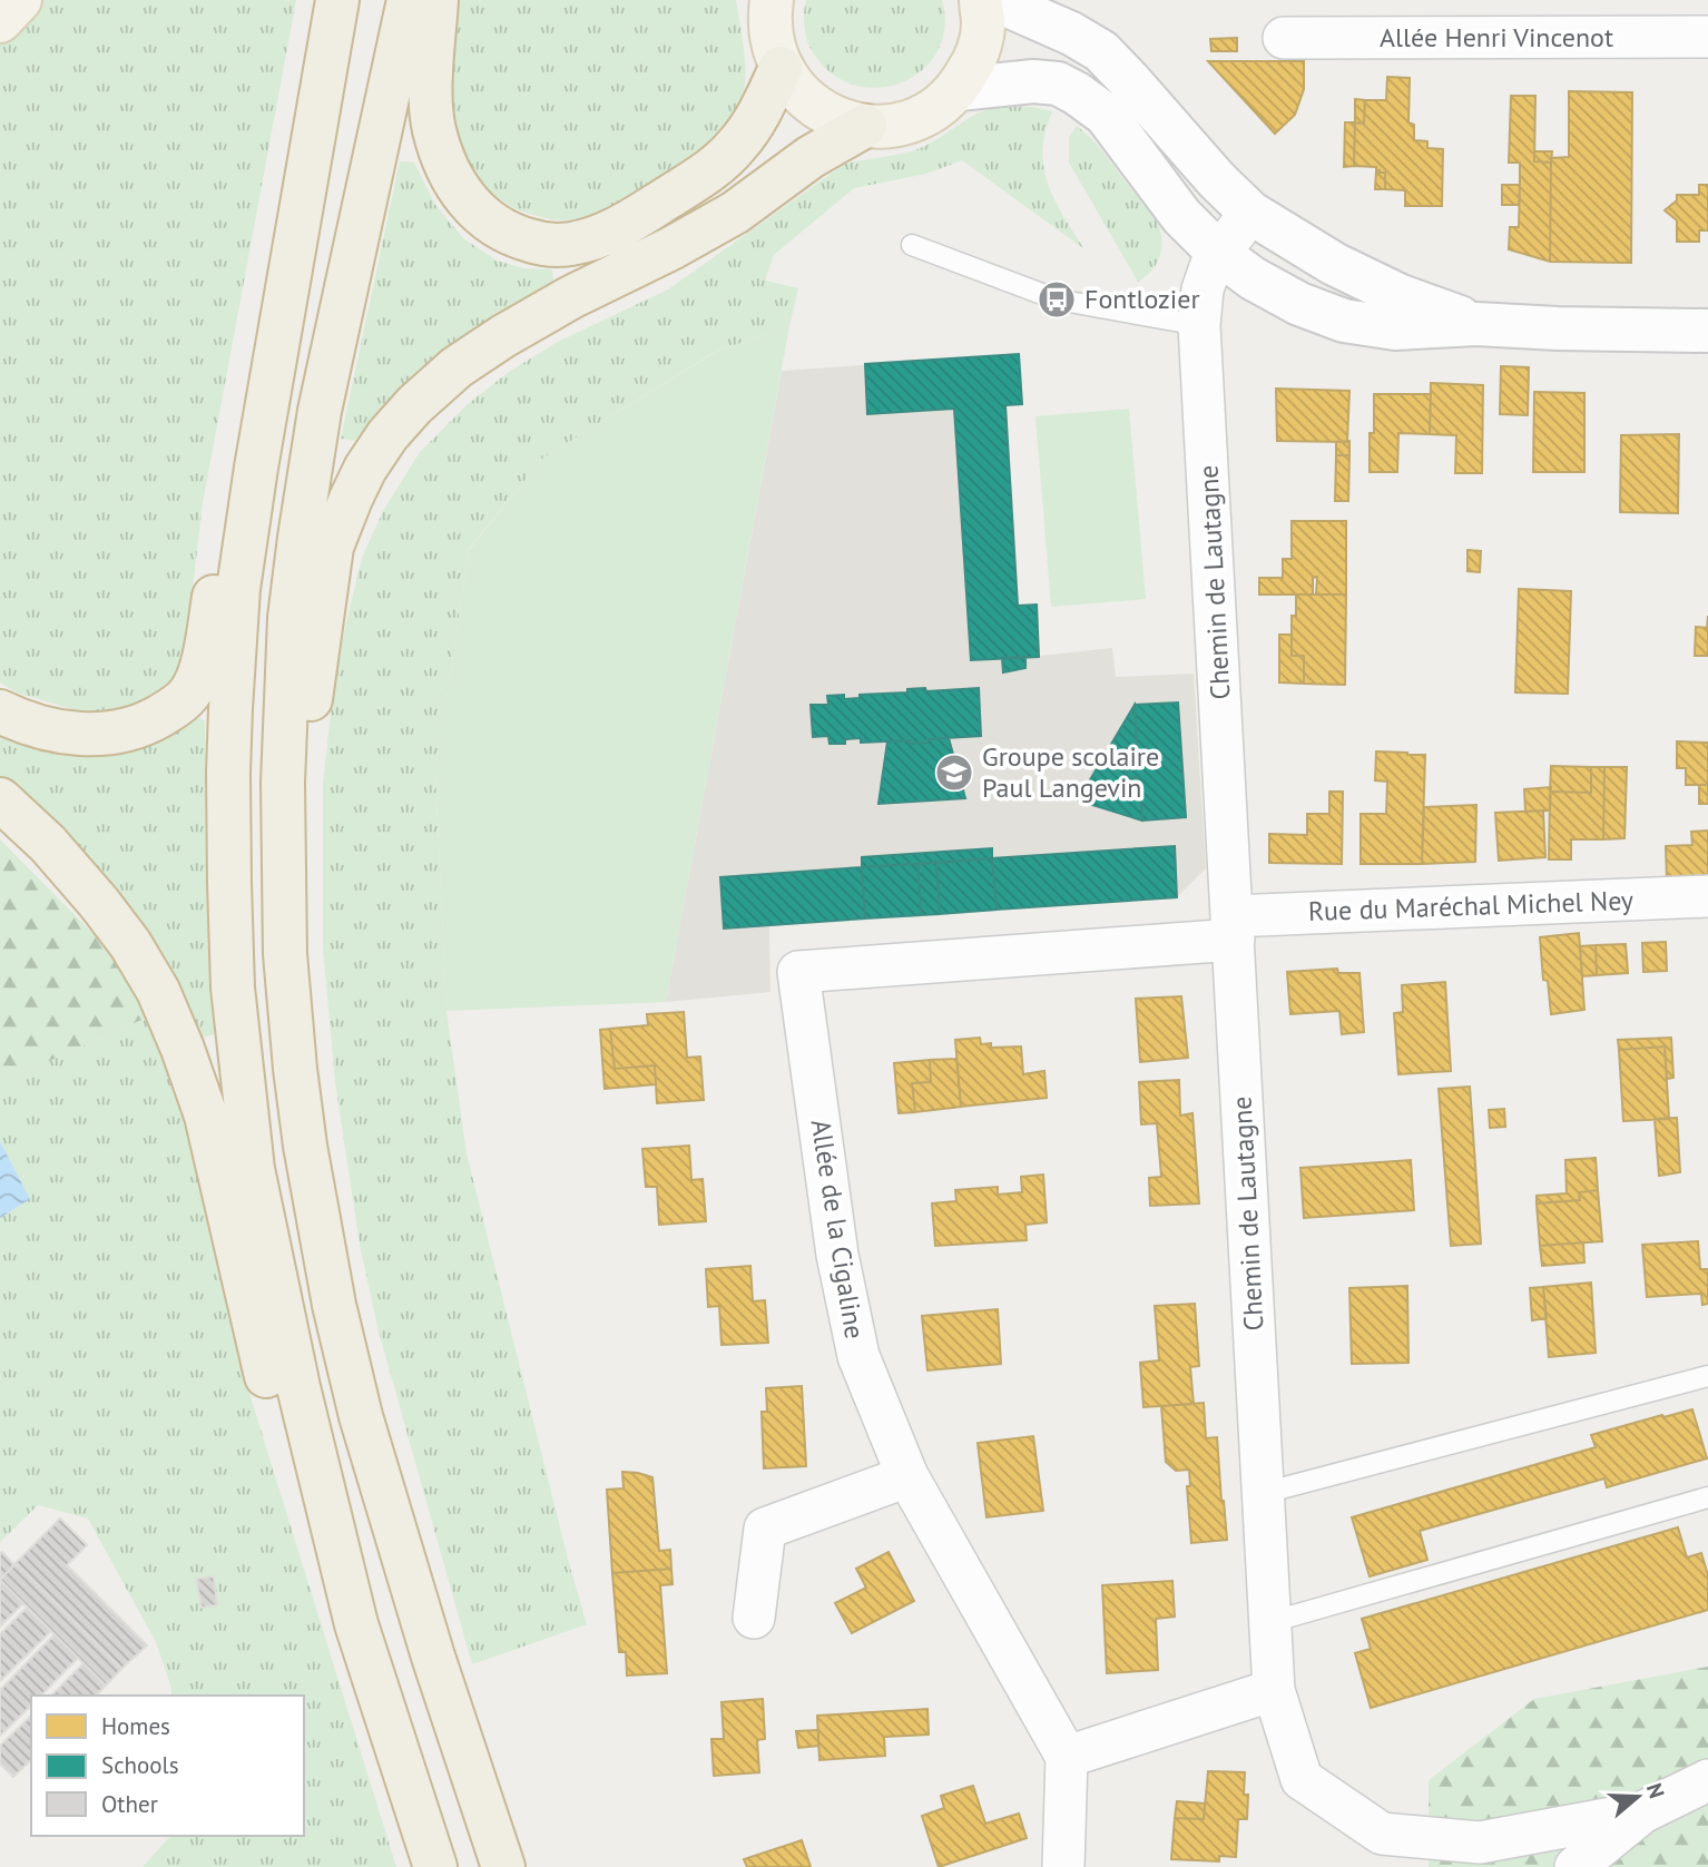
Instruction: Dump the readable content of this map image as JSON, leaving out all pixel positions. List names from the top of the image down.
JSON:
{
  "streets": {
    "street": [
      "Allée Henri Vincenot",
      "Chemin de Lautagne",
      "Rue du Maréchal Michel Ney",
      "Allée de la Cigaline"
    ]
  },
  "crossings": [
    ["Chemin de Lautagne", "Rue du Maréchal Michel Ney"],
    ["Rue du Maréchal Michel Ney", "Allée de la Cigaline"]
  ],
  "places": {
    "bus stop": ["Fontlozier"],
    "school or university": ["Groupe scolaire Paul Langevin"]
  },
  "legend": ["Homes", "Schools", "Other"],
  "north": "right"
}
